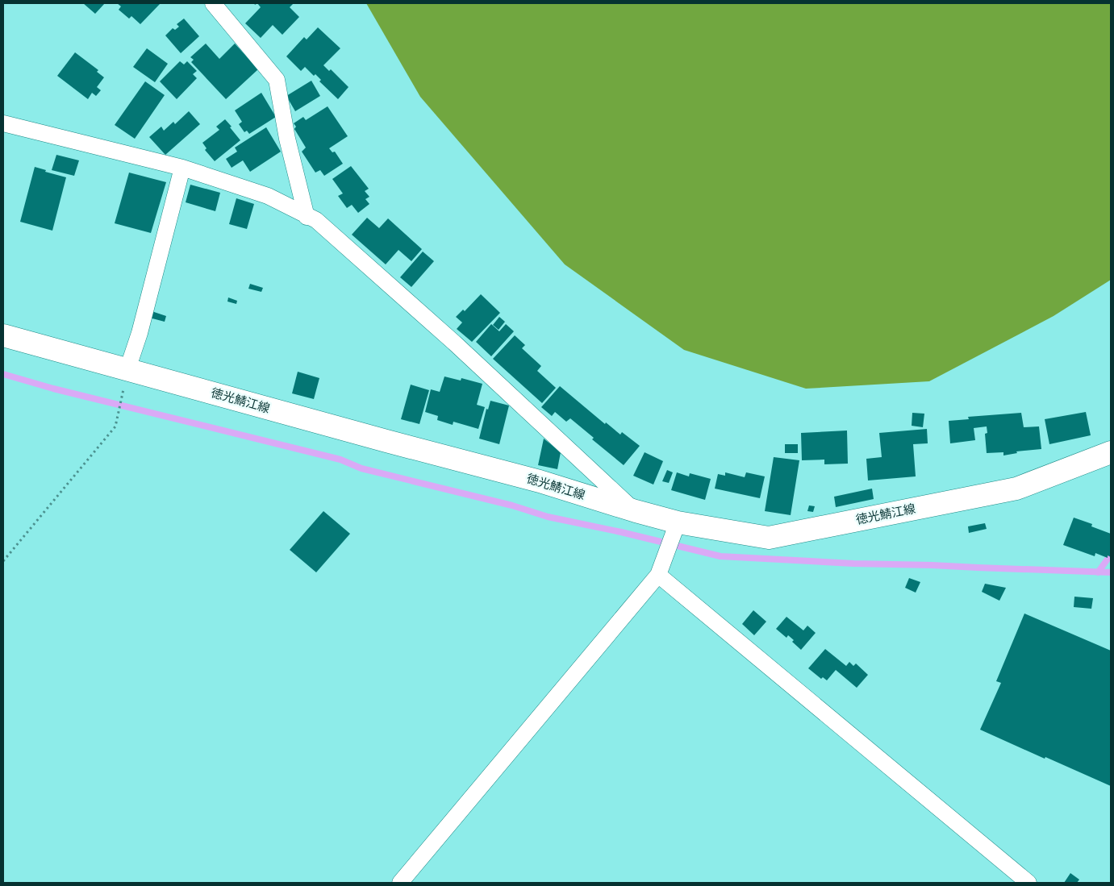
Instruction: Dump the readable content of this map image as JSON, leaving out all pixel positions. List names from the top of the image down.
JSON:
{
  "streets": {
    "main road": ["徳光鯖江線"]
  }
}
